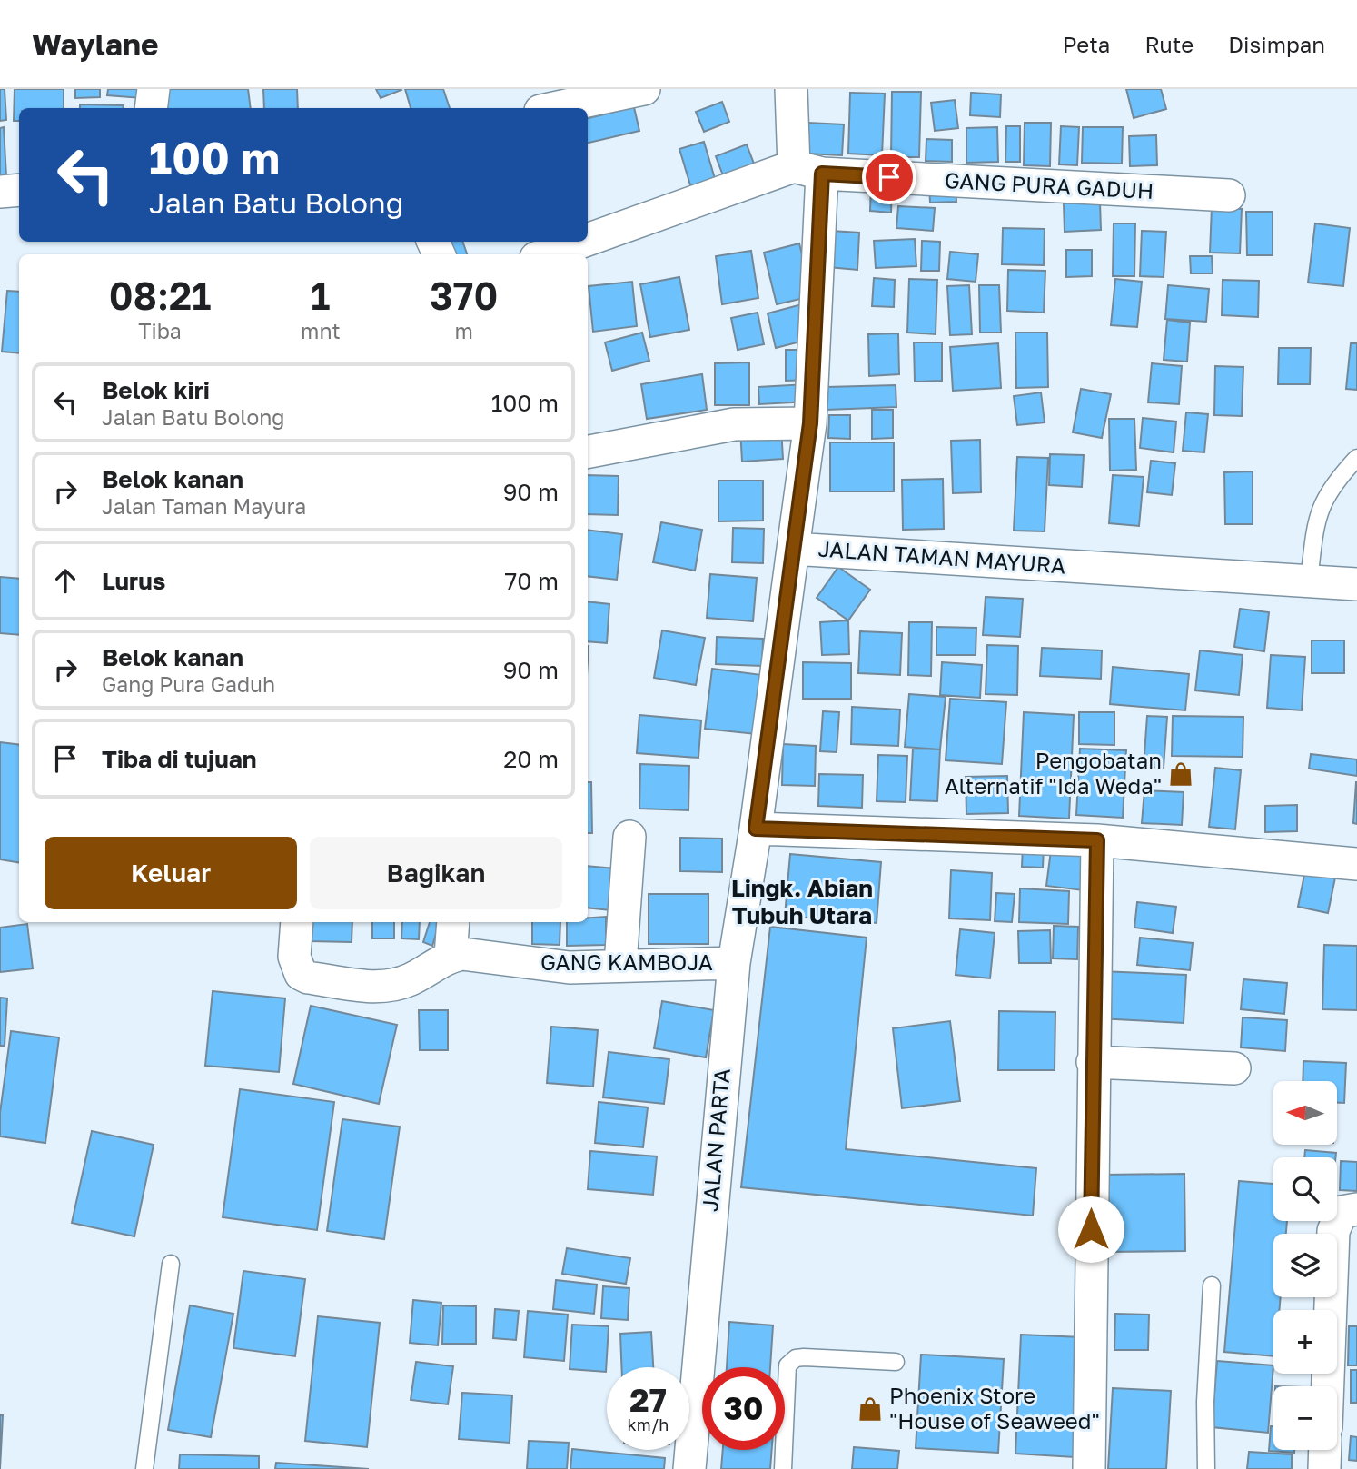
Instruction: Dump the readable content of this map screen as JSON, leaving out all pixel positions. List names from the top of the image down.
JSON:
{
  "streets": {
    "street": [
      "GANG PURA GADUH",
      "JALAN TAMAN MAYURA",
      "GANG KAMBOJA",
      "JALAN PARTA"
    ]
  },
  "crossings": [
    ["JALAN TAMAN MAYURA", "JALAN PARTA"],
    ["GANG KAMBOJA", "JALAN PARTA"]
  ],
  "districts": ["Lingk. Abian Tubuh Utara"],
  "places": {
    "shop": ["Pengobatan Alternatif \"Ida Weda\"", "Phoenix Store \"House of Seaweed\""]
  },
  "north": "left",
  "page": {
    "header": "Waylane",
    "nav": ["Peta", "Rute", "Disimpan"],
    "turn": ["100 m", "Jalan Batu Bolong"],
    "eta": [
      "08:21",
      "Tiba",
      "1",
      "mnt",
      "370",
      "m"
    ],
    "list": [
      {
        "name": "Belok kiri",
        "note": "Jalan Batu Bolong",
        "value": "100 m"
      },
      {
        "name": "Belok kanan",
        "note": "Jalan Taman Mayura",
        "value": "90 m"
      },
      {
        "name": "Lurus",
        "value": "70 m"
      },
      {
        "name": "Belok kanan",
        "note": "Gang Pura Gaduh",
        "value": "90 m"
      },
      {
        "name": "Tiba di tujuan",
        "value": "20 m"
      }
    ],
    "buttons": ["Keluar", "Bagikan"],
    "map_buttons": ["+", "−"],
    "speed": "27 km/h",
    "limit": "30"
  }
}
